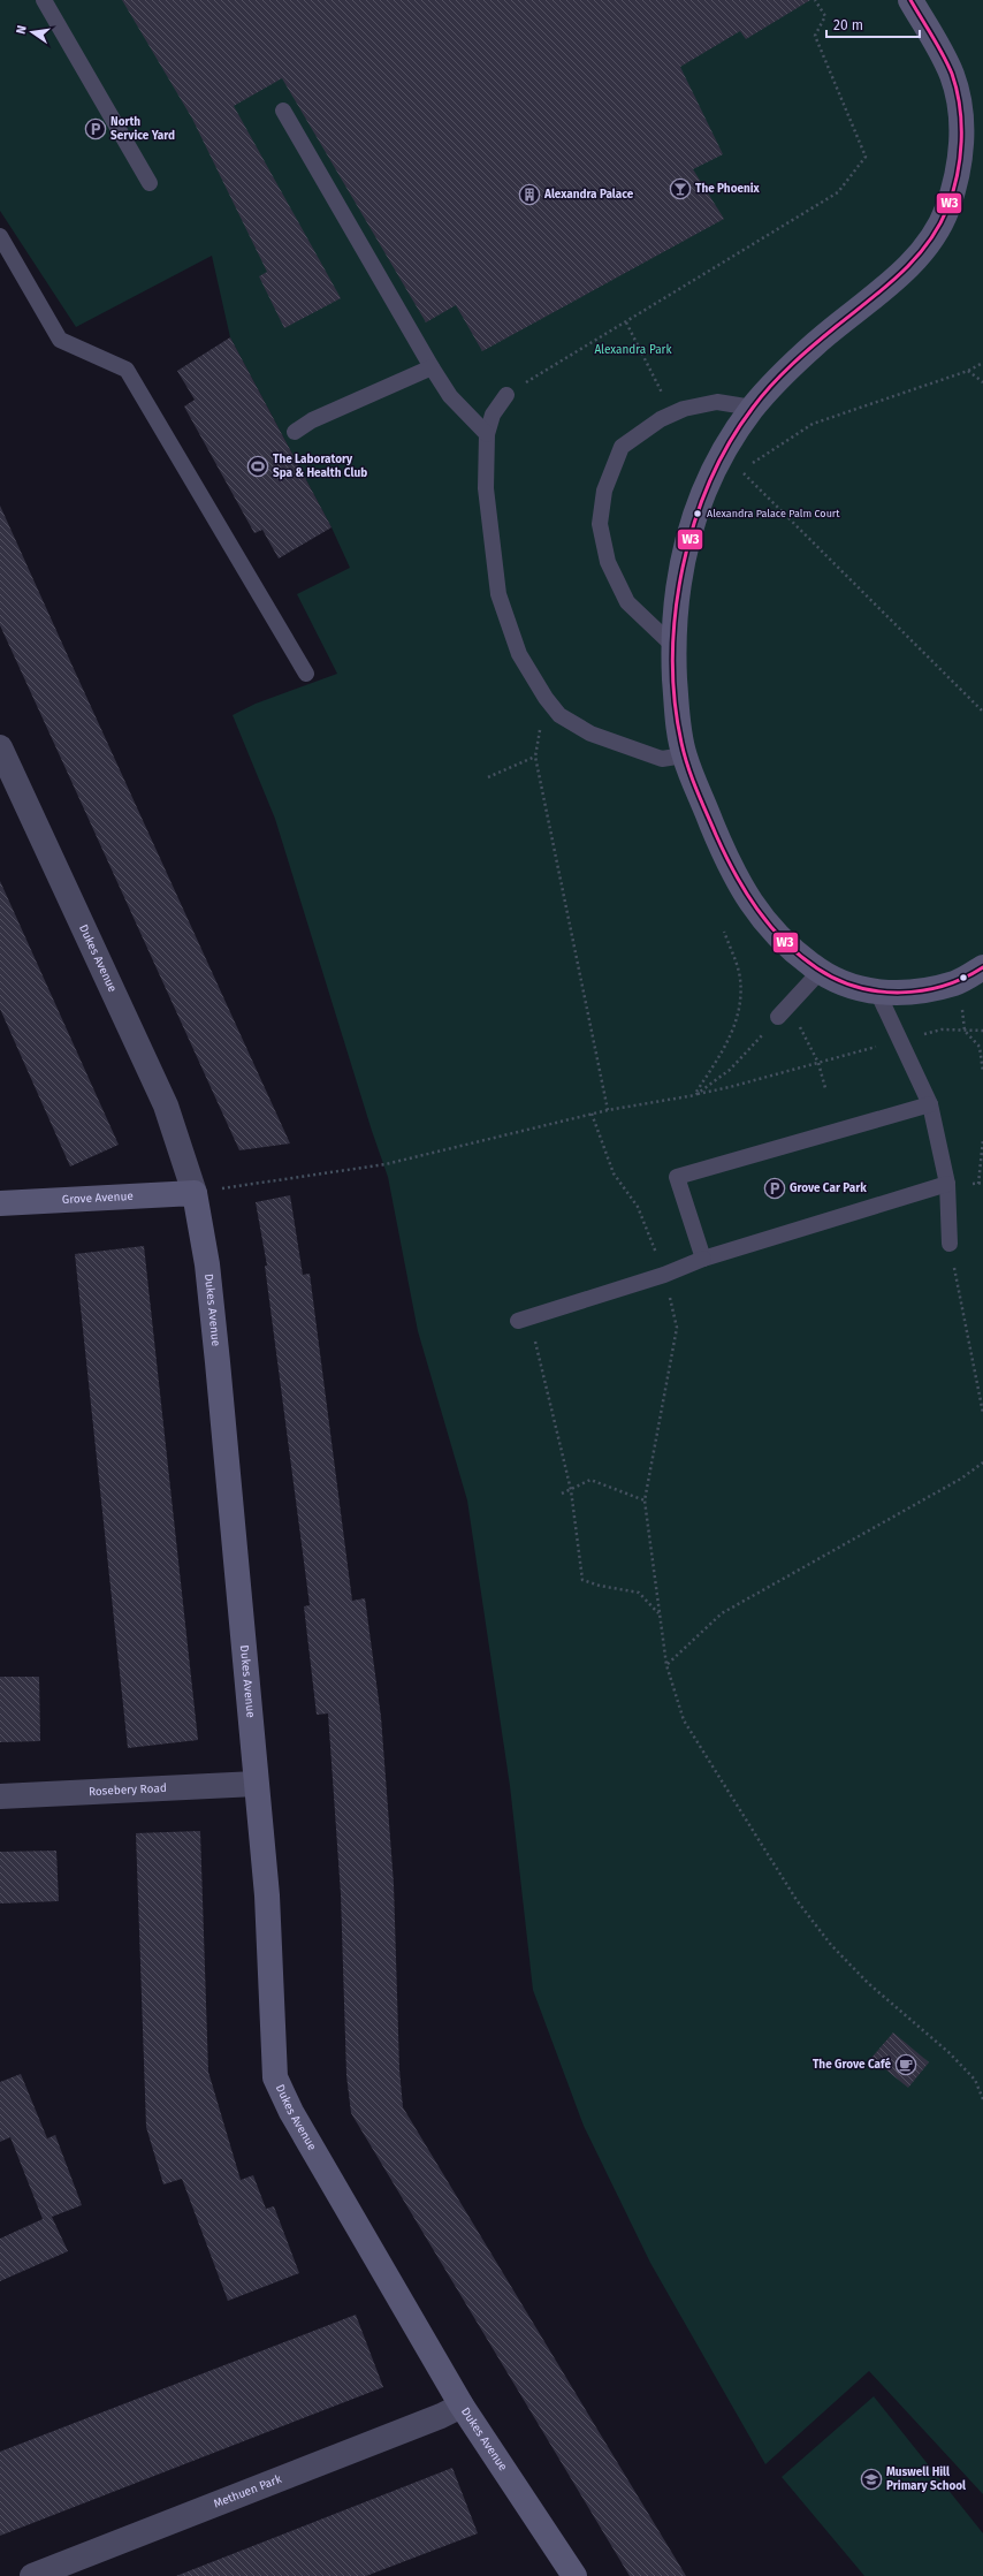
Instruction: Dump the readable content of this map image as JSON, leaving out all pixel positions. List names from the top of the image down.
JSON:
{
  "streets": {
    "street": [
      "Dukes Avenue",
      "Grove Avenue",
      "Rosebery Road",
      "Methuen Park"
    ]
  },
  "crossings": [
    ["Dukes Avenue", "Grove Avenue"],
    ["Dukes Avenue", "Rosebery Road"],
    ["Dukes Avenue", "Methuen Park"]
  ],
  "parks": ["Alexandra Park"],
  "places": {
    "parking": ["North Service Yard", "Grove Car Park"],
    "bar": ["The Phoenix"],
    "building": ["Alexandra Palace"],
    "sports": ["The Laboratory Spa & Health Club"],
    "other": ["Alexandra Palace Palm Court"],
    "cafe": ["The Grove Café"],
    "school or university": ["Muswell Hill Primary School"]
  },
  "lines": ["transit line W3"],
  "scale_bar": "20 m",
  "north": "left"
}
